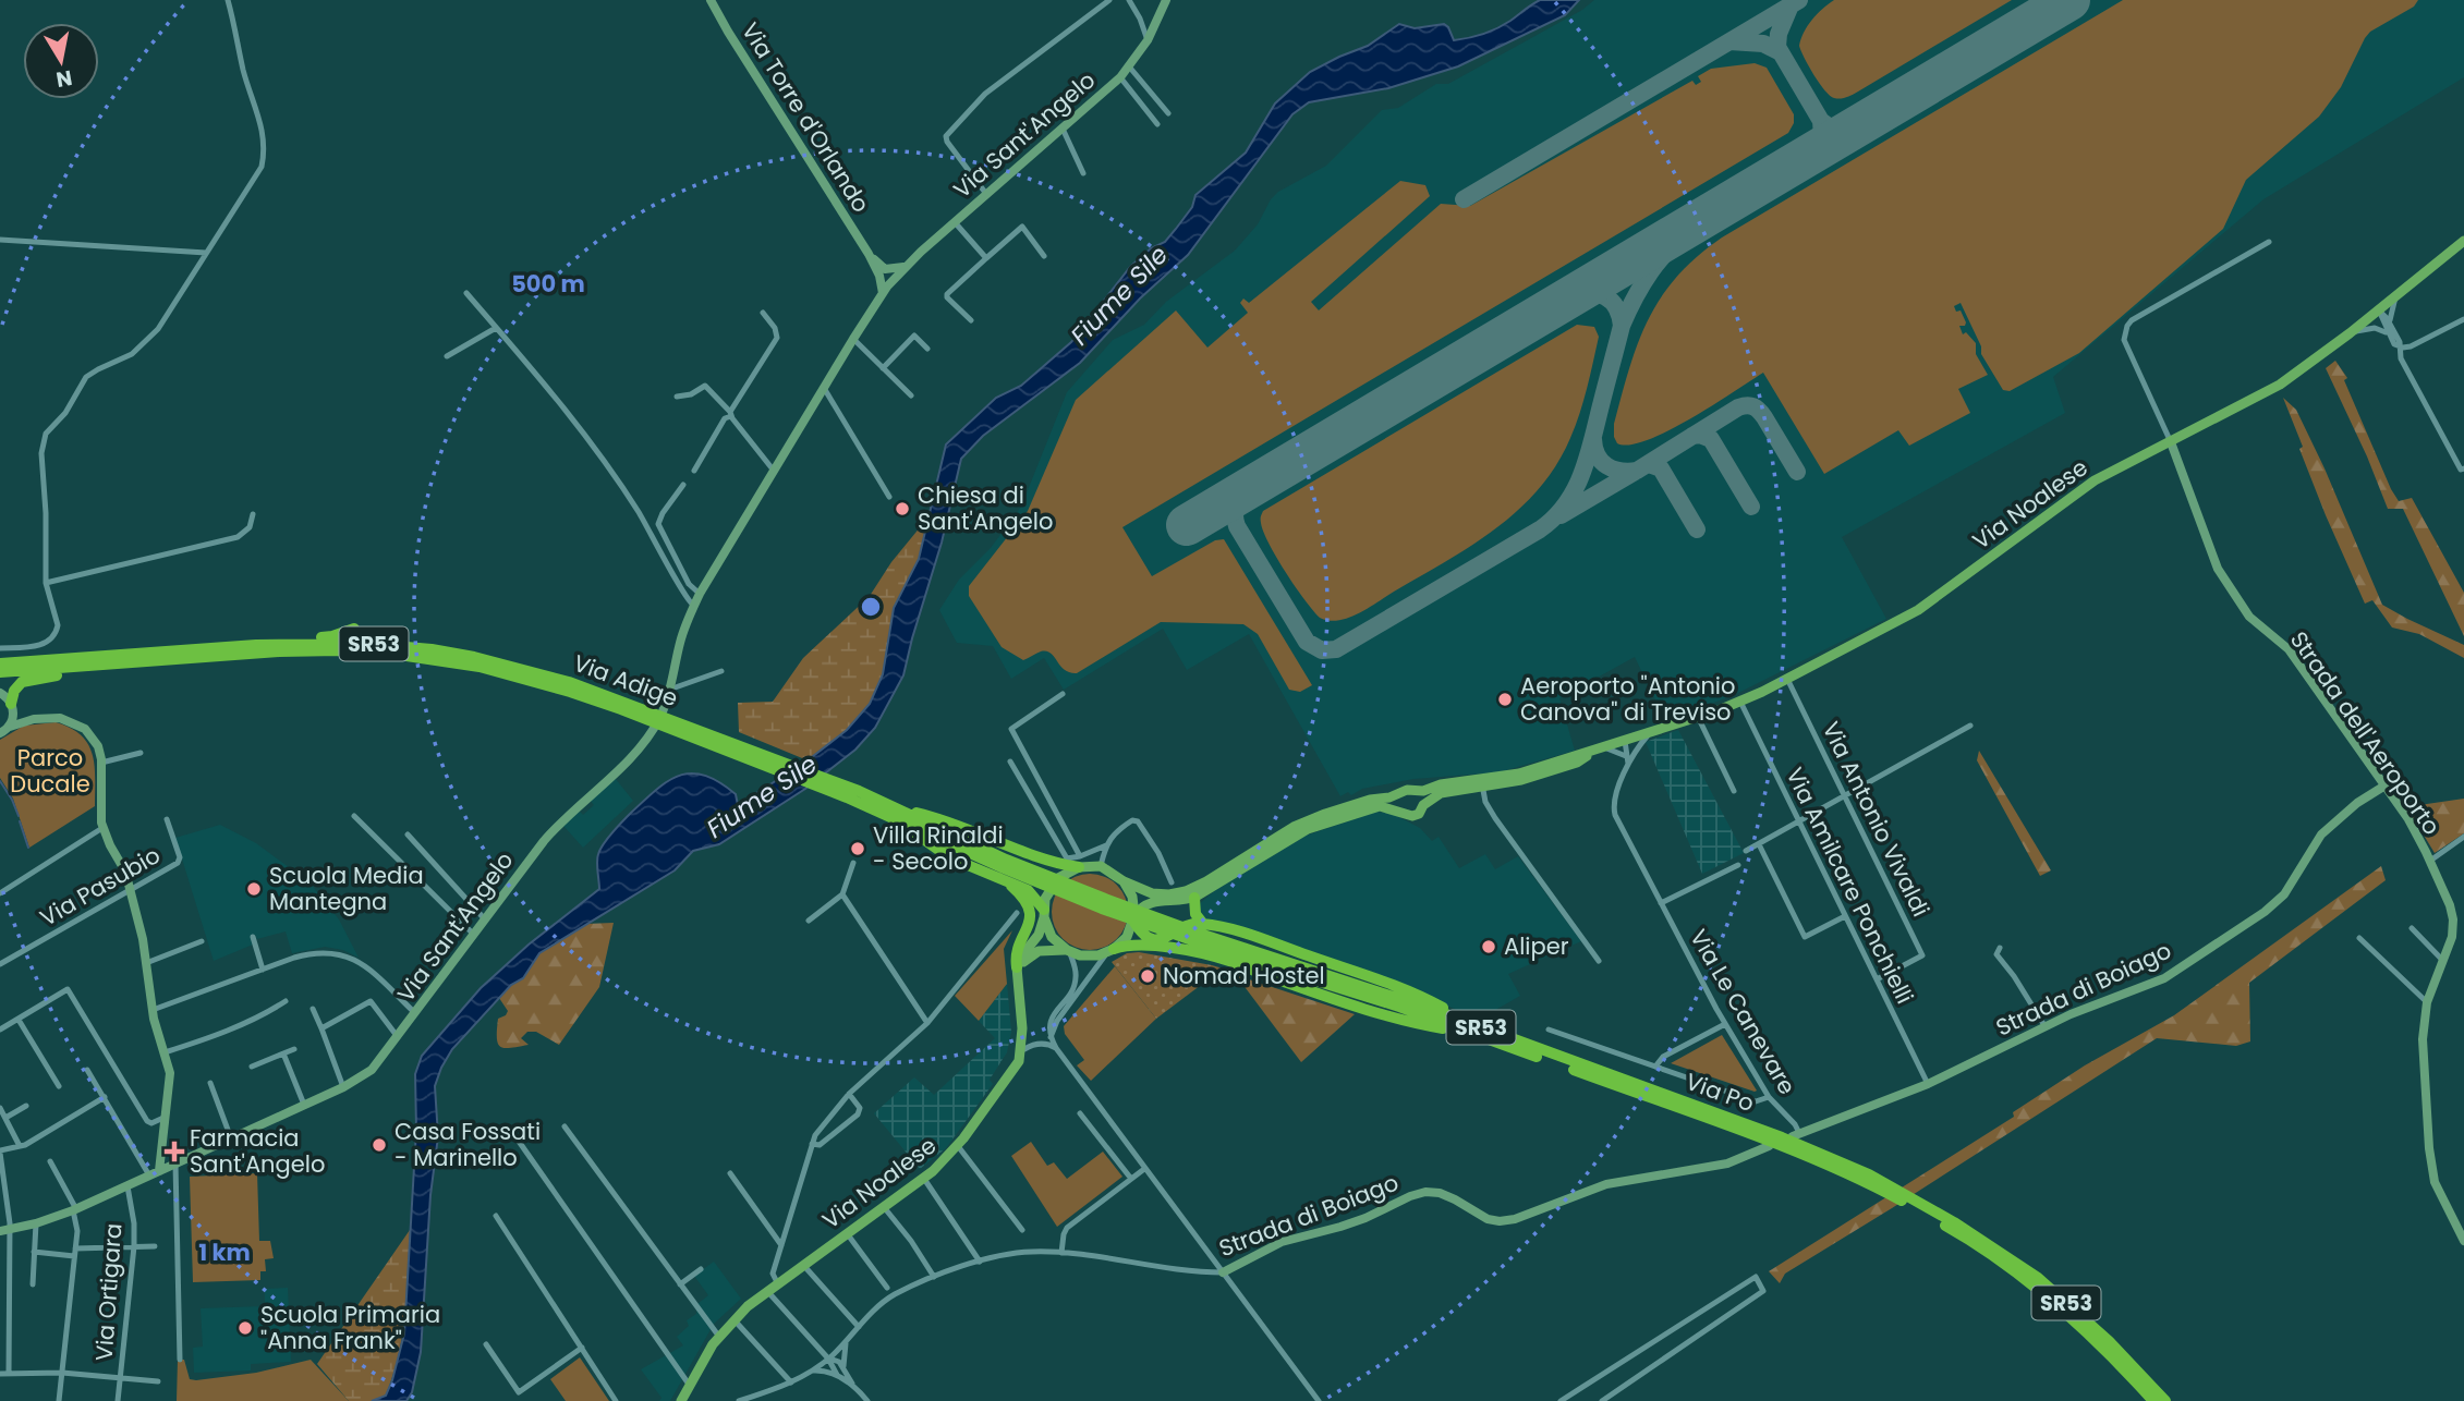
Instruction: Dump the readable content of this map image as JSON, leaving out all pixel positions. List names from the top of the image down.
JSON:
{
  "streets": {
    "highway": ["SR53", "Via Adige", "Via Po"],
    "main road": ["Via Noalese"],
    "street": [
      "Via Torre d'Orlando",
      "Via Sant'Angelo",
      "Strada dell'Aeroporto",
      "Via Antonio Vivaldi",
      "Via Amilcare Ponchielli",
      "Via Pasubio",
      "Strada di Boiago",
      "Via Le Canevare",
      "Via Ortigara"
    ]
  },
  "crossings": [
    ["Via Torre d'Orlando", "Via Sant'Angelo"],
    ["Via Sant'Angelo", "Via Ortigara"],
    ["Via Noalese", "Strada dell'Aeroporto"],
    ["Via Noalese", "Via Antonio Vivaldi"],
    ["Via Noalese", "Via Amilcare Ponchielli"],
    ["Via Noalese", "Via Le Canevare"],
    ["Via Adige", "Via Po"],
    ["Strada dell'Aeroporto", "Strada di Boiago"],
    ["Via Amilcare Ponchielli", "Strada di Boiago"],
    ["Strada di Boiago", "Via Le Canevare"]
  ],
  "water": ["Fiume Sile"],
  "parks": ["Parco Ducale"],
  "places": {
    "other": [
      "Chiesa di Sant'Angelo",
      "Aeroporto \"Antonio Canova\" di Treviso",
      "Villa Rinaldi - Secolo",
      "Scuola Media Mantegna",
      "Aliper",
      "Nomad Hostel",
      "Casa Fossati - Marinello",
      "Scuola Primaria \"Anna Frank\""
    ],
    "health": ["Farmacia Sant'Angelo"]
  },
  "north": "bottom",
  "rings": ["500 m", "1 km"]
}
